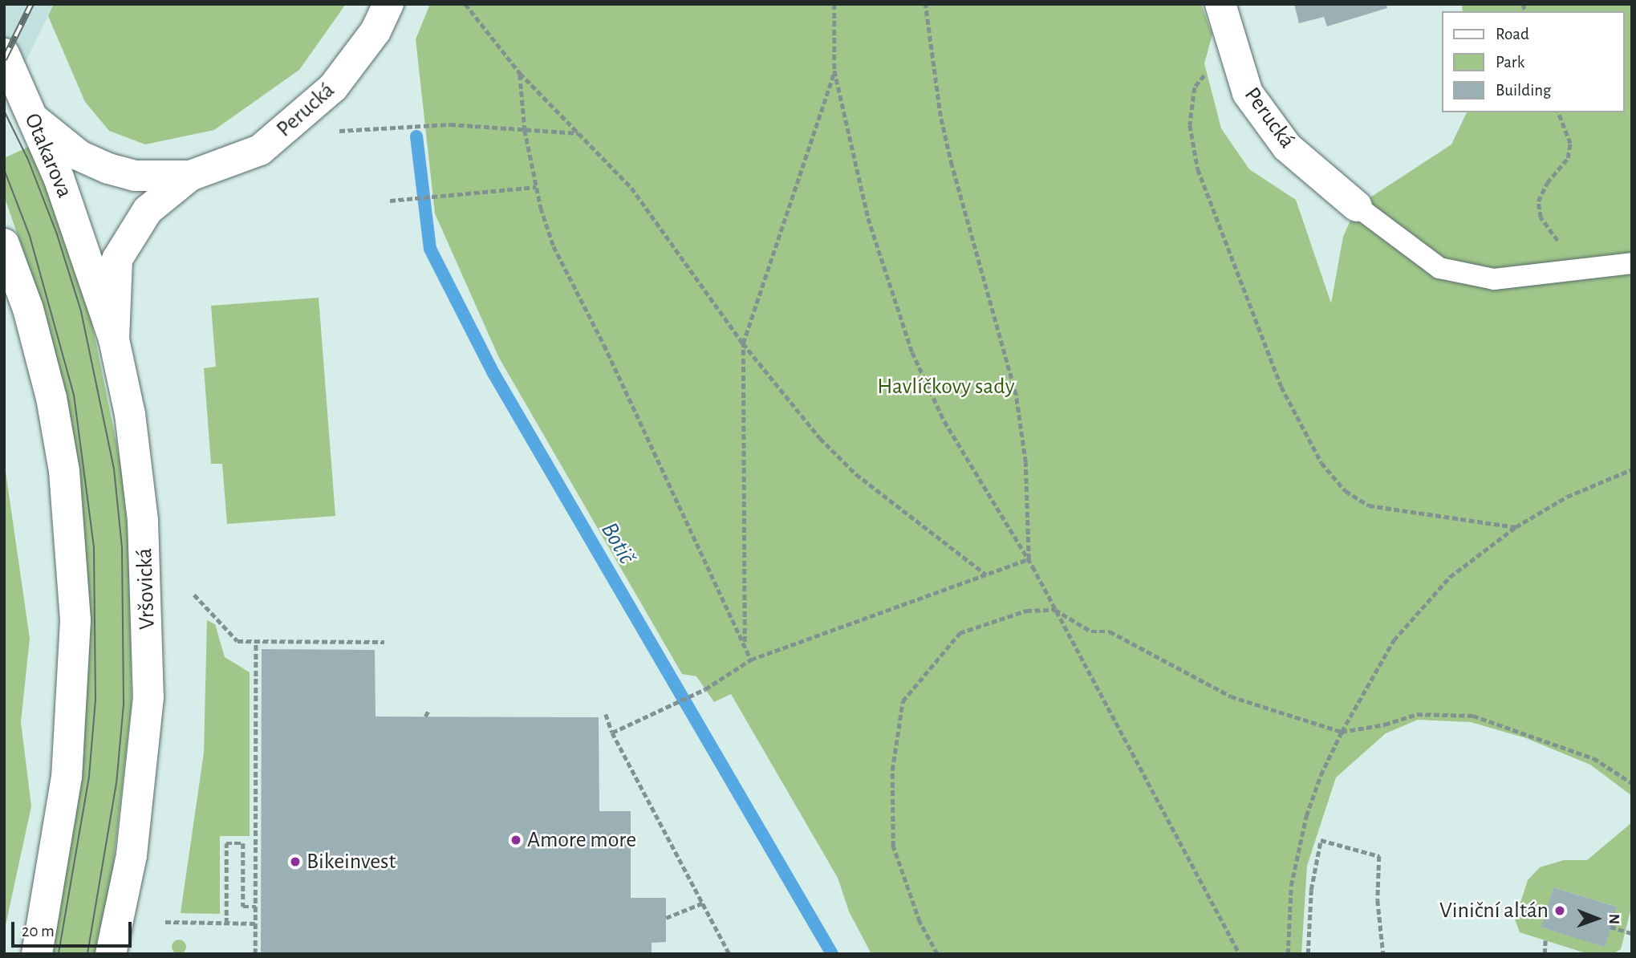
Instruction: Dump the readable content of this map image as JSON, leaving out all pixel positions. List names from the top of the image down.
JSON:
{
  "streets": {
    "main road": ["Perucká", "Otakarova", "Vršovická"]
  },
  "crossings": [
    ["Perucká", "Otakarova"],
    ["Perucká", "Vršovická"],
    ["Otakarova", "Vršovická"]
  ],
  "water": ["Botič"],
  "parks": ["Havlíčkovy sady"],
  "places": ["Amore more", "Bikeinvest", "Viniční altán"],
  "legend": ["Road", "Park", "Building"],
  "scale_bar": "20 m",
  "north": "right"
}
